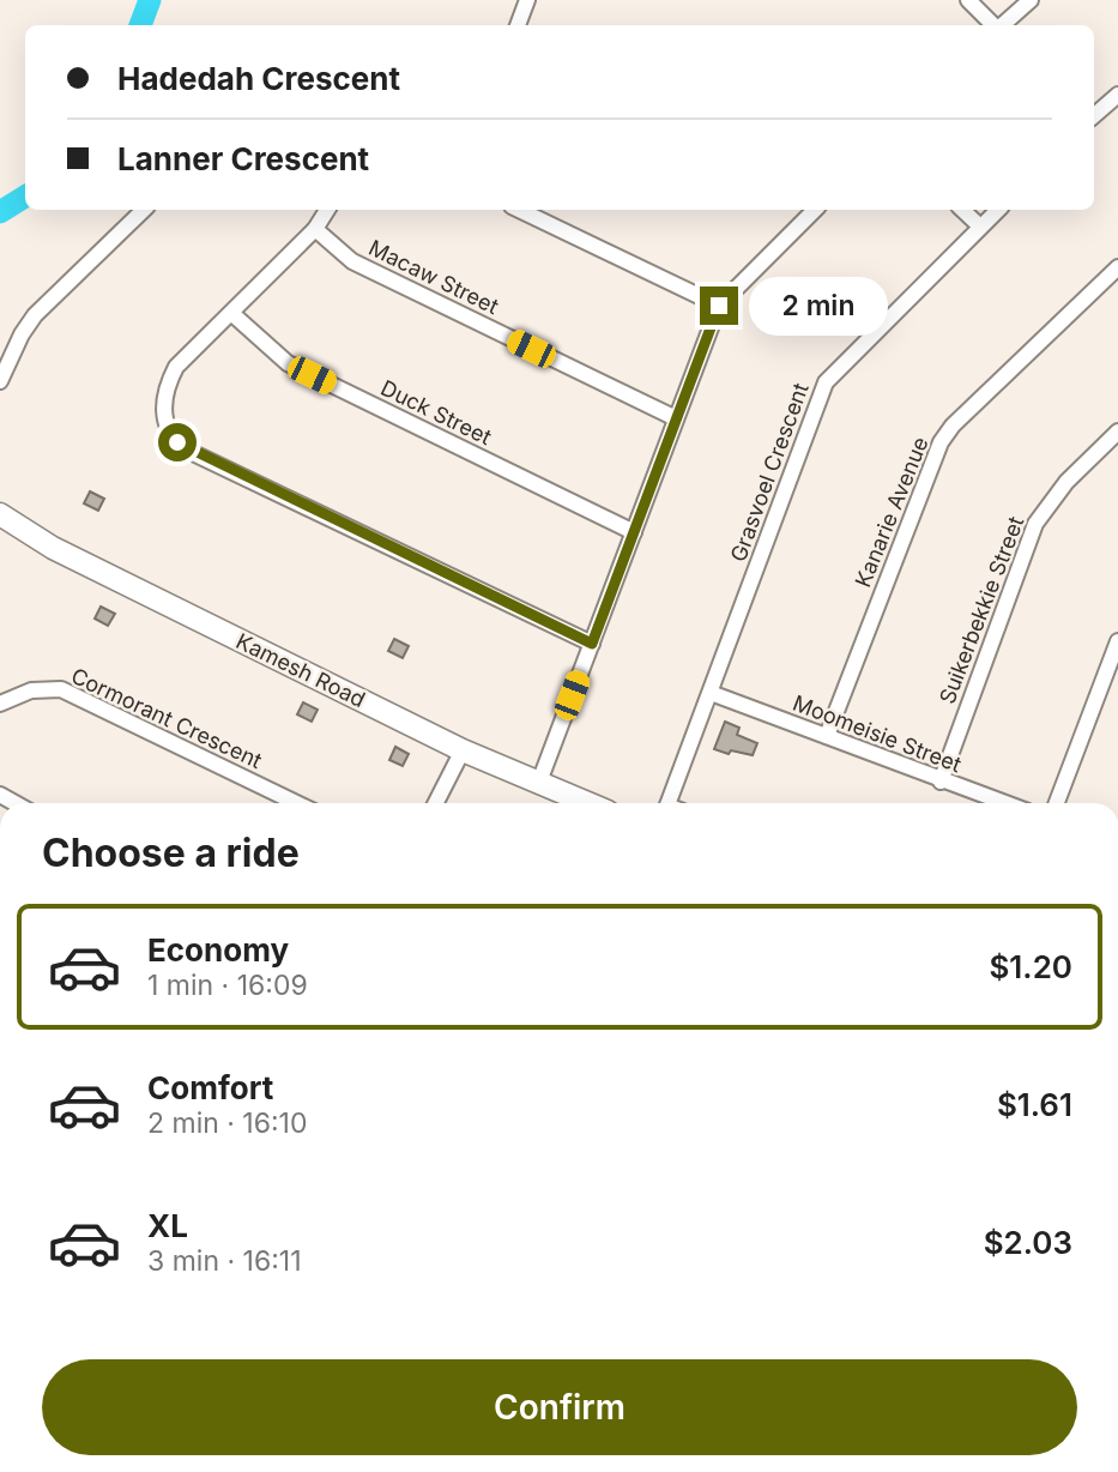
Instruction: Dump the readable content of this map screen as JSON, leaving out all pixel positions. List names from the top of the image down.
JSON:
{
  "streets": {
    "street": [
      "Macaw Street",
      "Duck Street",
      "Grasvoel Crescent",
      "Kanarie Avenue",
      "Suikerbekkie Street",
      "Kamesh Road",
      "Cormorant Crescent",
      "Moomeisie Street"
    ]
  },
  "crossings": [
    ["Grasvoel Crescent", "Moomeisie Street"],
    ["Kanarie Avenue", "Moomeisie Street"],
    ["Suikerbekkie Street", "Moomeisie Street"]
  ],
  "page": {
    "banner": ["Hadedah Crescent", "Lanner Crescent"],
    "bubble": "2 min",
    "heading": "Choose a ride",
    "list": [
      {
        "name": "Economy",
        "note": "1 min · 16:09",
        "value": "$1.20"
      },
      {
        "name": "Comfort",
        "note": "2 min · 16:10",
        "value": "$1.61"
      },
      {
        "name": "XL",
        "note": "3 min · 16:11",
        "value": "$2.03"
      }
    ],
    "buttons": "Confirm"
  }
}
